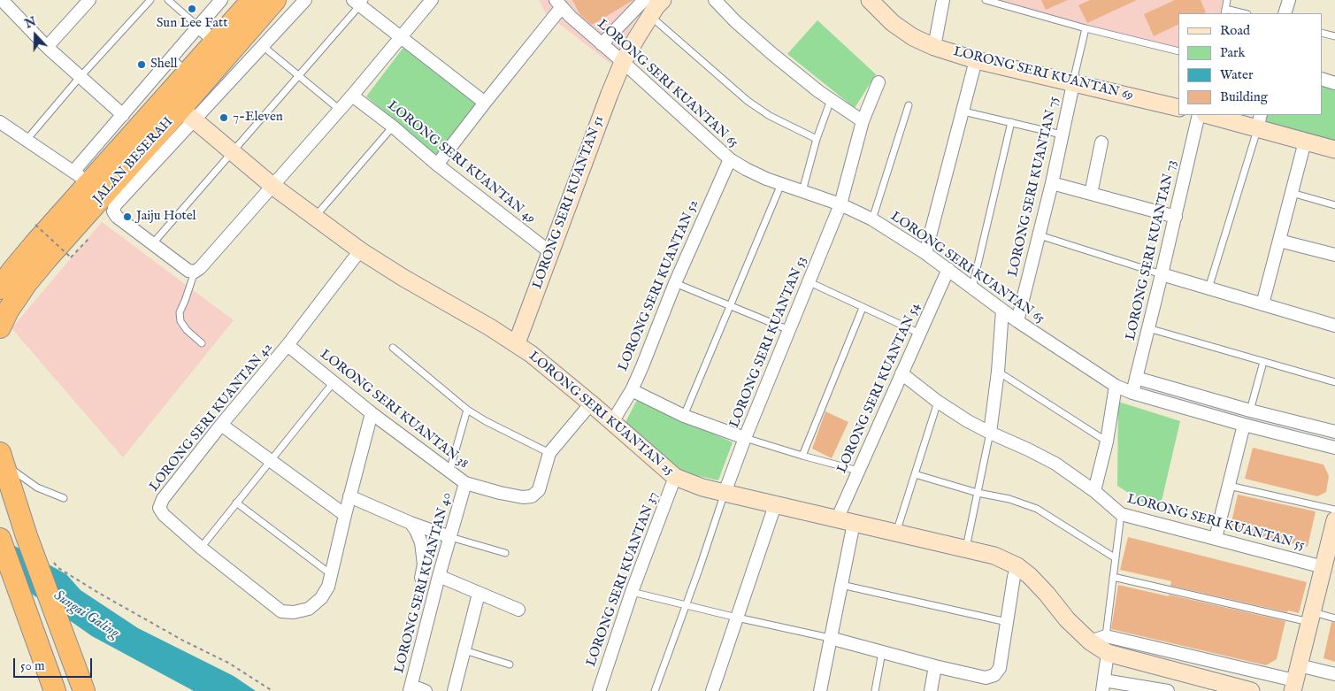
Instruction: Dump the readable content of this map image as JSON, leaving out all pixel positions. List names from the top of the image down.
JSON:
{
  "streets": {
    "highway": ["JALAN BESERAH"],
    "street": [
      "LORONG SERI KUANTAN 69",
      "LORONG SERI KUANTAN 65",
      "LORONG SERI KUANTAN 49",
      "LORONG SERI KUANTAN 75",
      "LORONG SERI KUANTAN 51",
      "LORONG SERI KUANTAN 73",
      "LORONG SERI KUANTAN 52",
      "LORONG SERI KUANTAN 53",
      "LORONG SERI KUANTAN 54",
      "LORONG SERI KUANTAN 38",
      "LORONG SERI KUANTAN 25",
      "LORONG SERI KUANTAN 42",
      "LORONG SERI KUANTAN 55",
      "LORONG SERI KUANTAN 37",
      "LORONG SERI KUANTAN 40"
    ]
  },
  "crossings": [
    ["LORONG SERI KUANTAN 69", "LORONG SERI KUANTAN 75"],
    ["LORONG SERI KUANTAN 65", "LORONG SERI KUANTAN 75"],
    ["LORONG SERI KUANTAN 65", "LORONG SERI KUANTAN 51"],
    ["LORONG SERI KUANTAN 65", "LORONG SERI KUANTAN 73"],
    ["LORONG SERI KUANTAN 65", "LORONG SERI KUANTAN 52"],
    ["LORONG SERI KUANTAN 65", "LORONG SERI KUANTAN 53"],
    ["LORONG SERI KUANTAN 65", "LORONG SERI KUANTAN 54"],
    ["JALAN BESERAH", "LORONG SERI KUANTAN 25"],
    ["LORONG SERI KUANTAN 49", "LORONG SERI KUANTAN 51"],
    ["LORONG SERI KUANTAN 51", "LORONG SERI KUANTAN 25"],
    ["LORONG SERI KUANTAN 52", "LORONG SERI KUANTAN 25"],
    ["LORONG SERI KUANTAN 53", "LORONG SERI KUANTAN 25"],
    ["LORONG SERI KUANTAN 54", "LORONG SERI KUANTAN 25"],
    ["LORONG SERI KUANTAN 54", "LORONG SERI KUANTAN 55"],
    ["LORONG SERI KUANTAN 38", "LORONG SERI KUANTAN 25"],
    ["LORONG SERI KUANTAN 38", "LORONG SERI KUANTAN 42"],
    ["LORONG SERI KUANTAN 38", "LORONG SERI KUANTAN 40"],
    ["LORONG SERI KUANTAN 25", "LORONG SERI KUANTAN 42"],
    ["LORONG SERI KUANTAN 25", "LORONG SERI KUANTAN 37"]
  ],
  "water": ["Sungai Galing"],
  "places": [
    "Sun Lee Fatt",
    "Shell",
    "7-Eleven",
    "Jaiju Hotel"
  ],
  "legend": [
    "Road",
    "Park",
    "Water",
    "Building"
  ],
  "scale_bar": "50 m",
  "north": "top"
}
